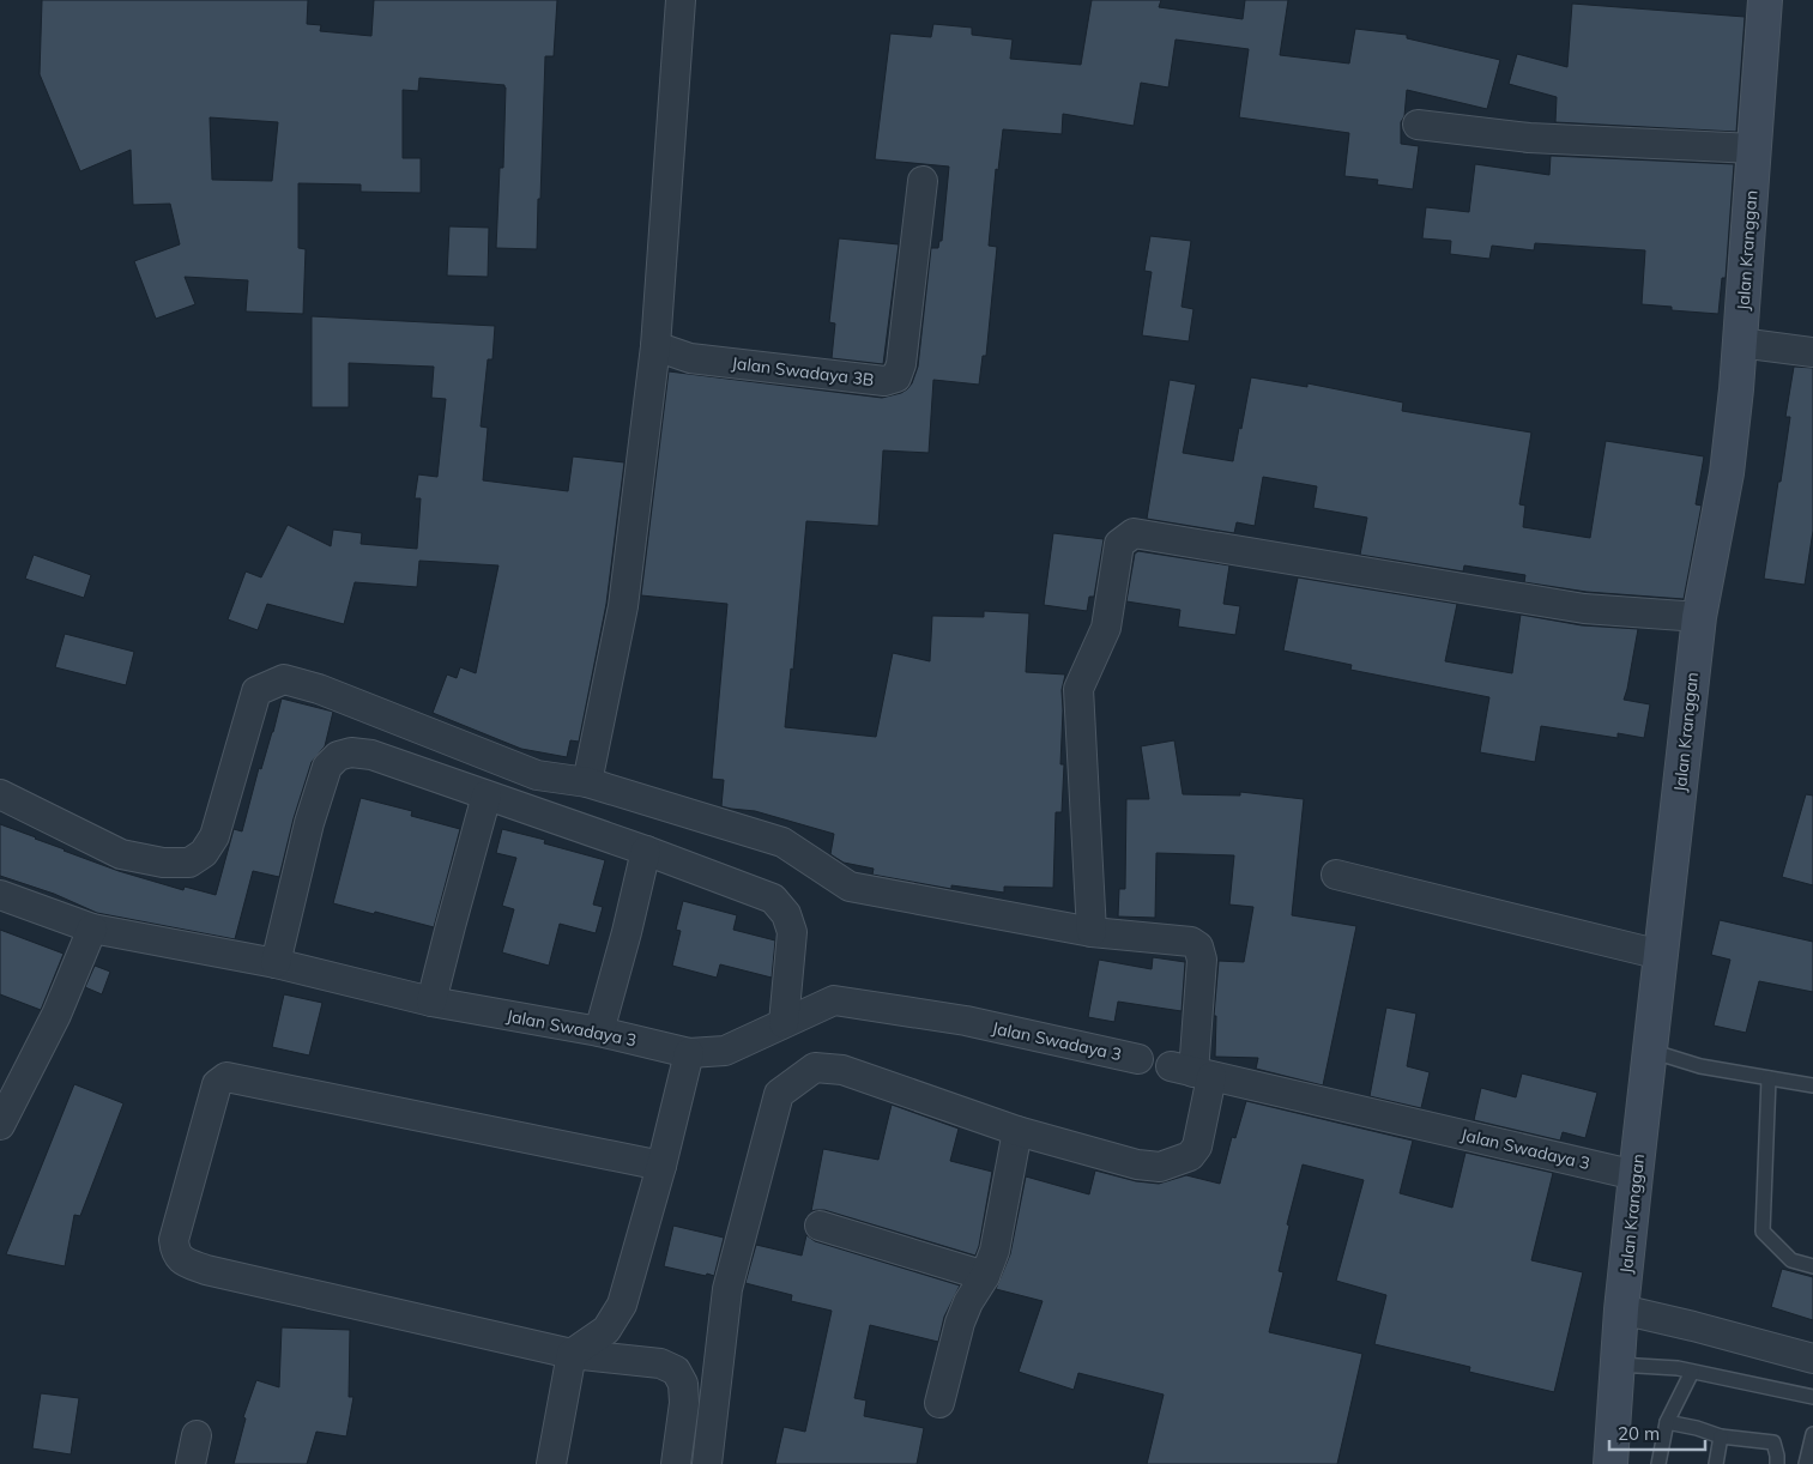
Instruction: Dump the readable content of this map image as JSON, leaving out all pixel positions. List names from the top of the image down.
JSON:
{
  "streets": {
    "main road": ["Jalan Kranggan"],
    "street": ["Jalan Swadaya 3B", "Jalan Swadaya 3"]
  },
  "crossings": [
    ["Jalan Kranggan", "Jalan Swadaya 3"]
  ],
  "scale_bar": "20 m"
}
